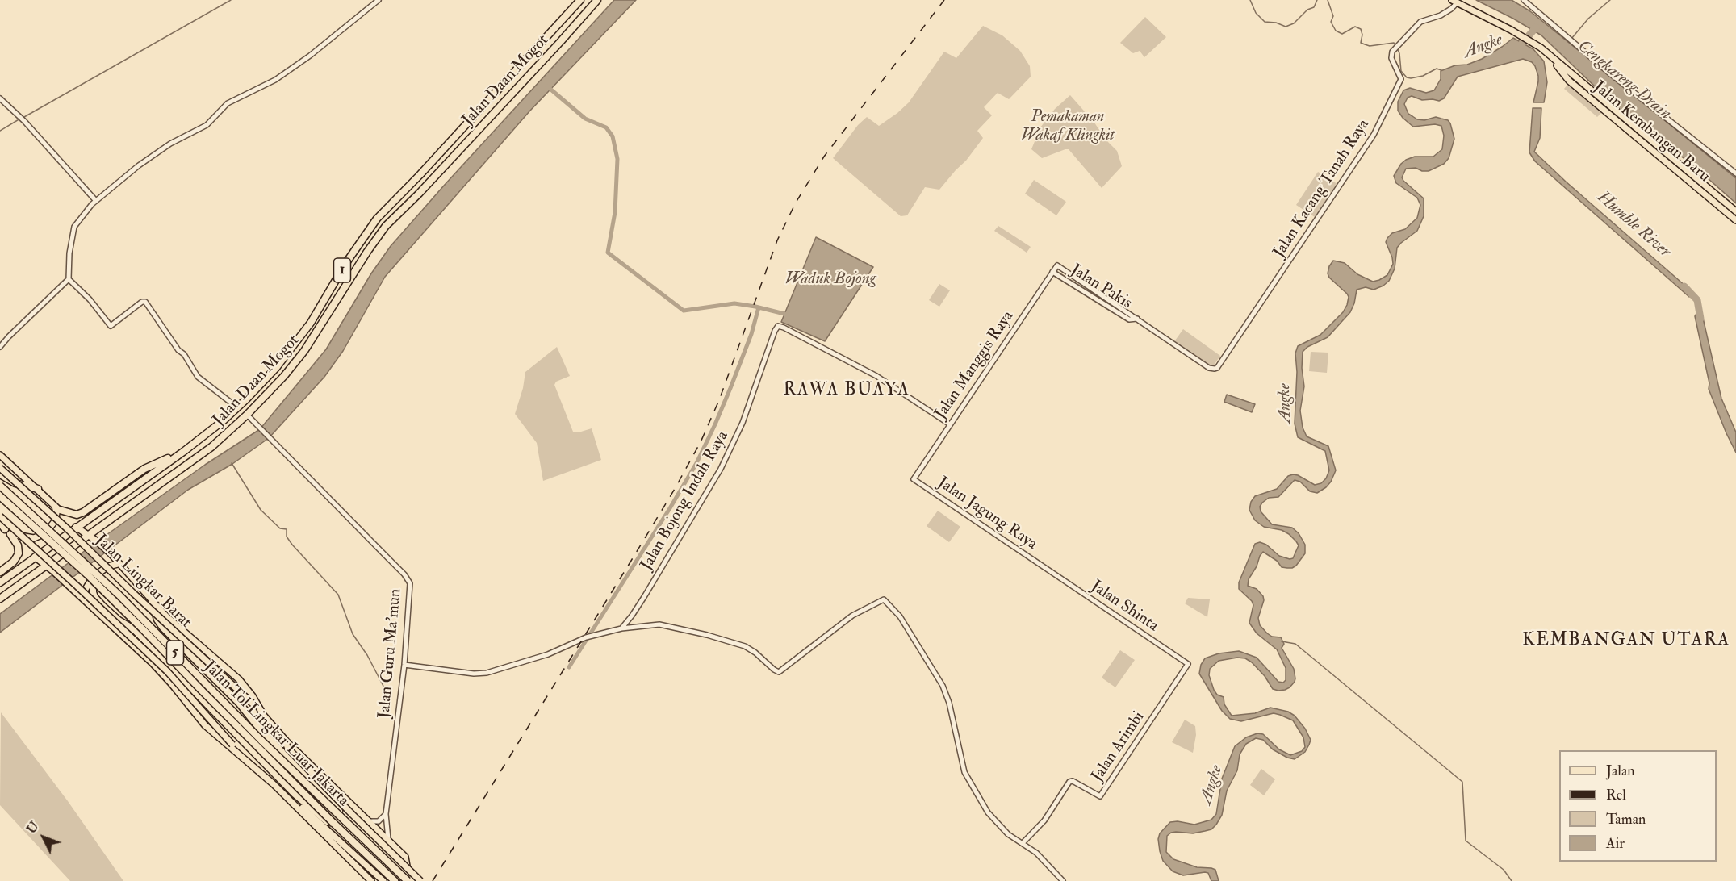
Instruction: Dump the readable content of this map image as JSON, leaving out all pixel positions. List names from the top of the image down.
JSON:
{
  "streets": {
    "highway": [
      "Jalan Daan Mogot",
      "1",
      "5",
      "Jalan Tol Lingkar Luar Jakarta"
    ],
    "main road": ["Jalan Kembangan Baru", "Jalan Lingkar Barat"],
    "street": [
      "Jalan Kacang Tanah Raya",
      "Jalan Pakis",
      "Jalan Manggis Raya",
      "Jalan Bojong Indah Raya",
      "Jalan Jagung Raya",
      "Jalan Shinta",
      "Jalan Guru Ma'mun",
      "Jalan Arimbi"
    ]
  },
  "crossings": [
    ["Jalan Daan Mogot", "Jalan Lingkar Barat"],
    ["Jalan Daan Mogot", "Jalan Guru Ma'mun"],
    ["Jalan Kembangan Baru", "Jalan Kacang Tanah Raya"],
    ["Jalan Kacang Tanah Raya", "Jalan Pakis"],
    ["Jalan Pakis", "Jalan Manggis Raya"],
    ["Jalan Manggis Raya", "Jalan Bojong Indah Raya"],
    ["Jalan Manggis Raya", "Jalan Jagung Raya"],
    ["Jalan Jagung Raya", "Jalan Shinta"],
    ["Jalan Lingkar Barat", "Jalan Guru Ma'mun"],
    ["Jalan Shinta", "Jalan Arimbi"]
  ],
  "districts": ["RAWA BUAYA", "KEMBANGAN UTARA"],
  "water": [
    "Angke",
    "Cengkareng Drain",
    "Humble River",
    "Waduk Bojong"
  ],
  "parks": ["Pemakaman Wakaf Klingkit"],
  "legend": [
    "Jalan",
    "Rel",
    "Taman",
    "Air"
  ],
  "north": "top left"
}
